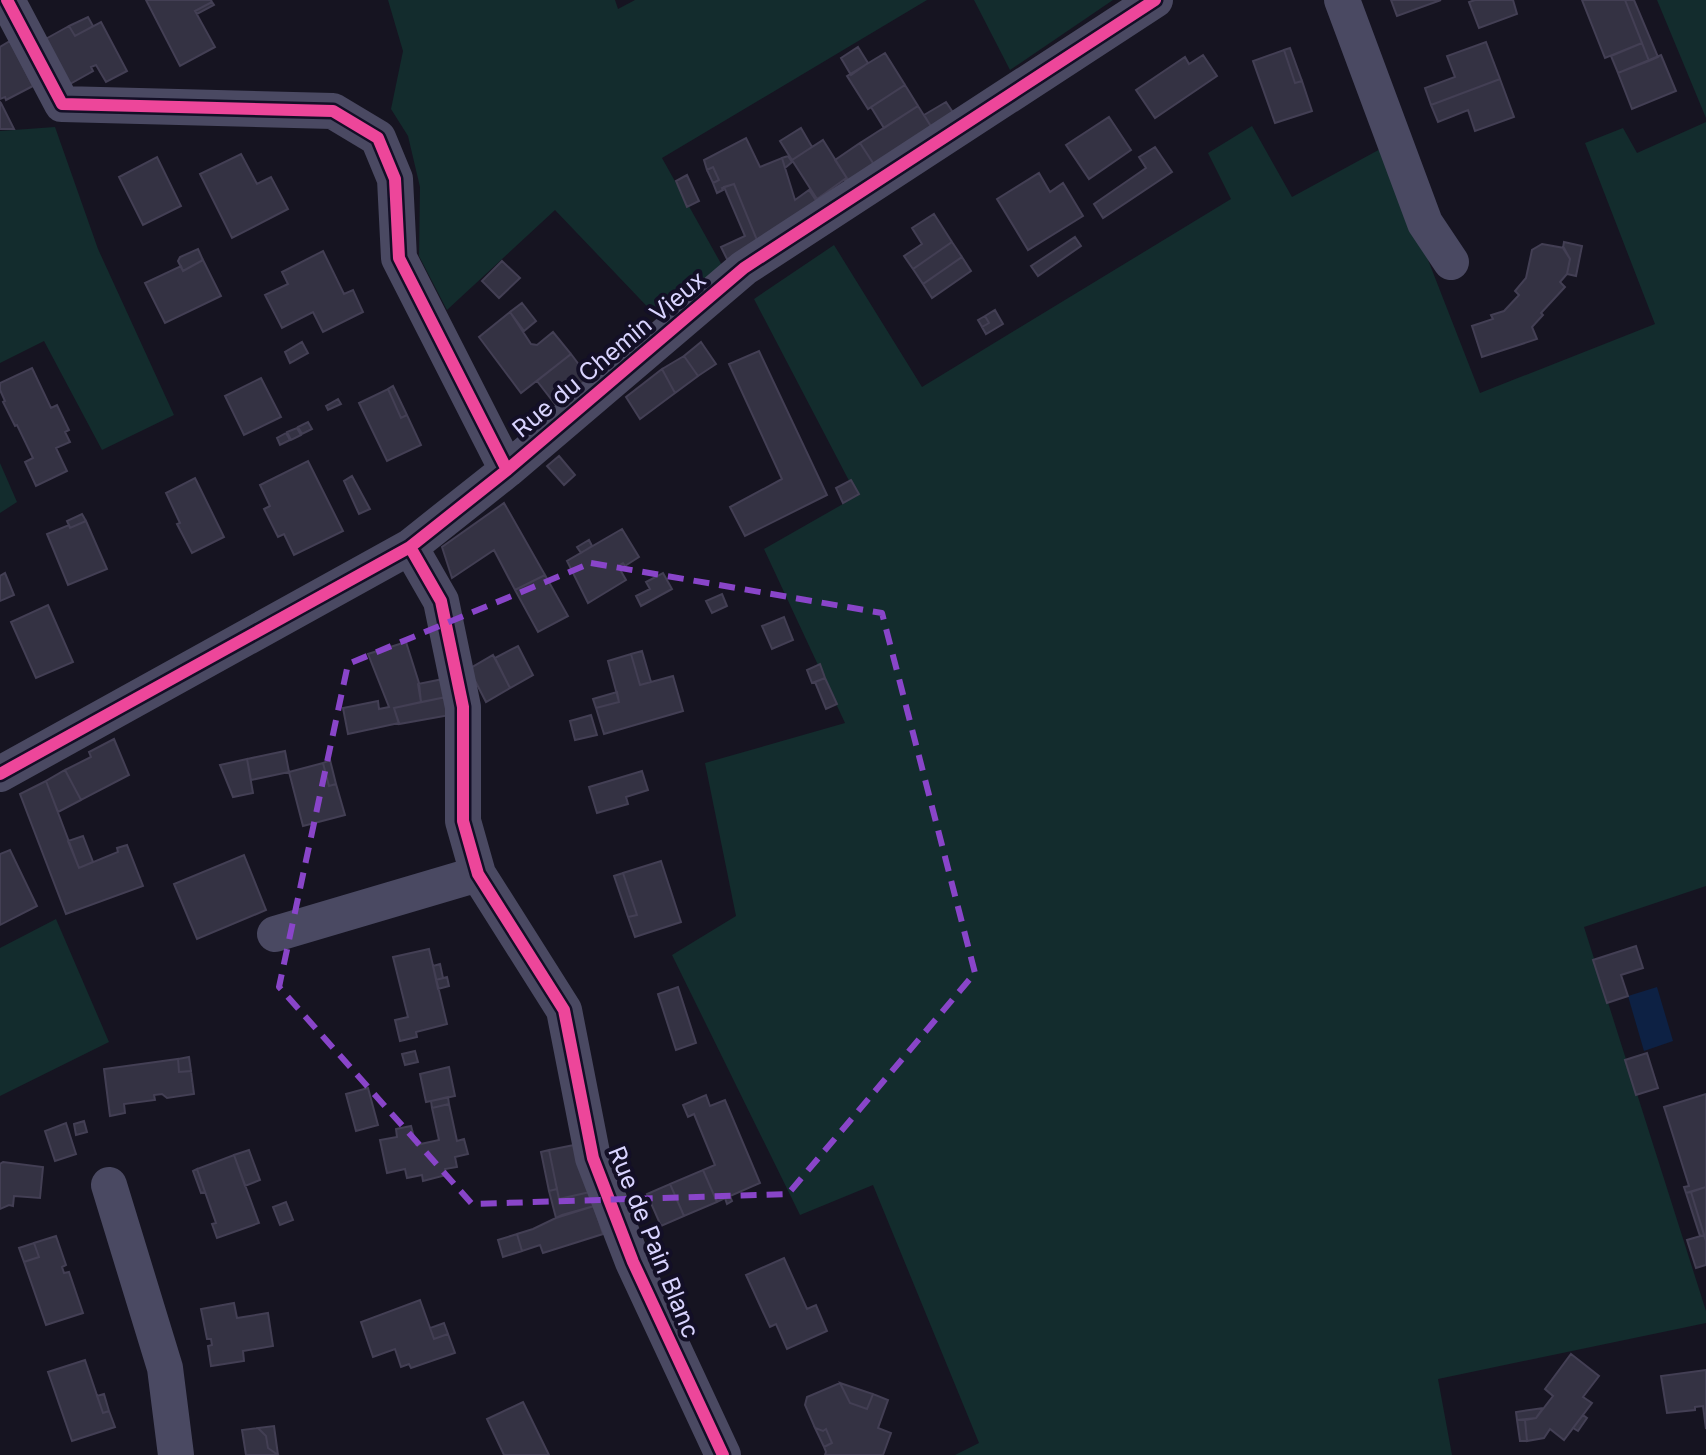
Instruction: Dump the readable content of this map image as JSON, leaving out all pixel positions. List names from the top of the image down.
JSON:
{
  "streets": {
    "street": ["Rue du Chemin Vieux", "Rue de Pain Blanc"]
  },
  "crossings": [
    ["Rue du Chemin Vieux", "Rue de Pain Blanc"]
  ]
}
